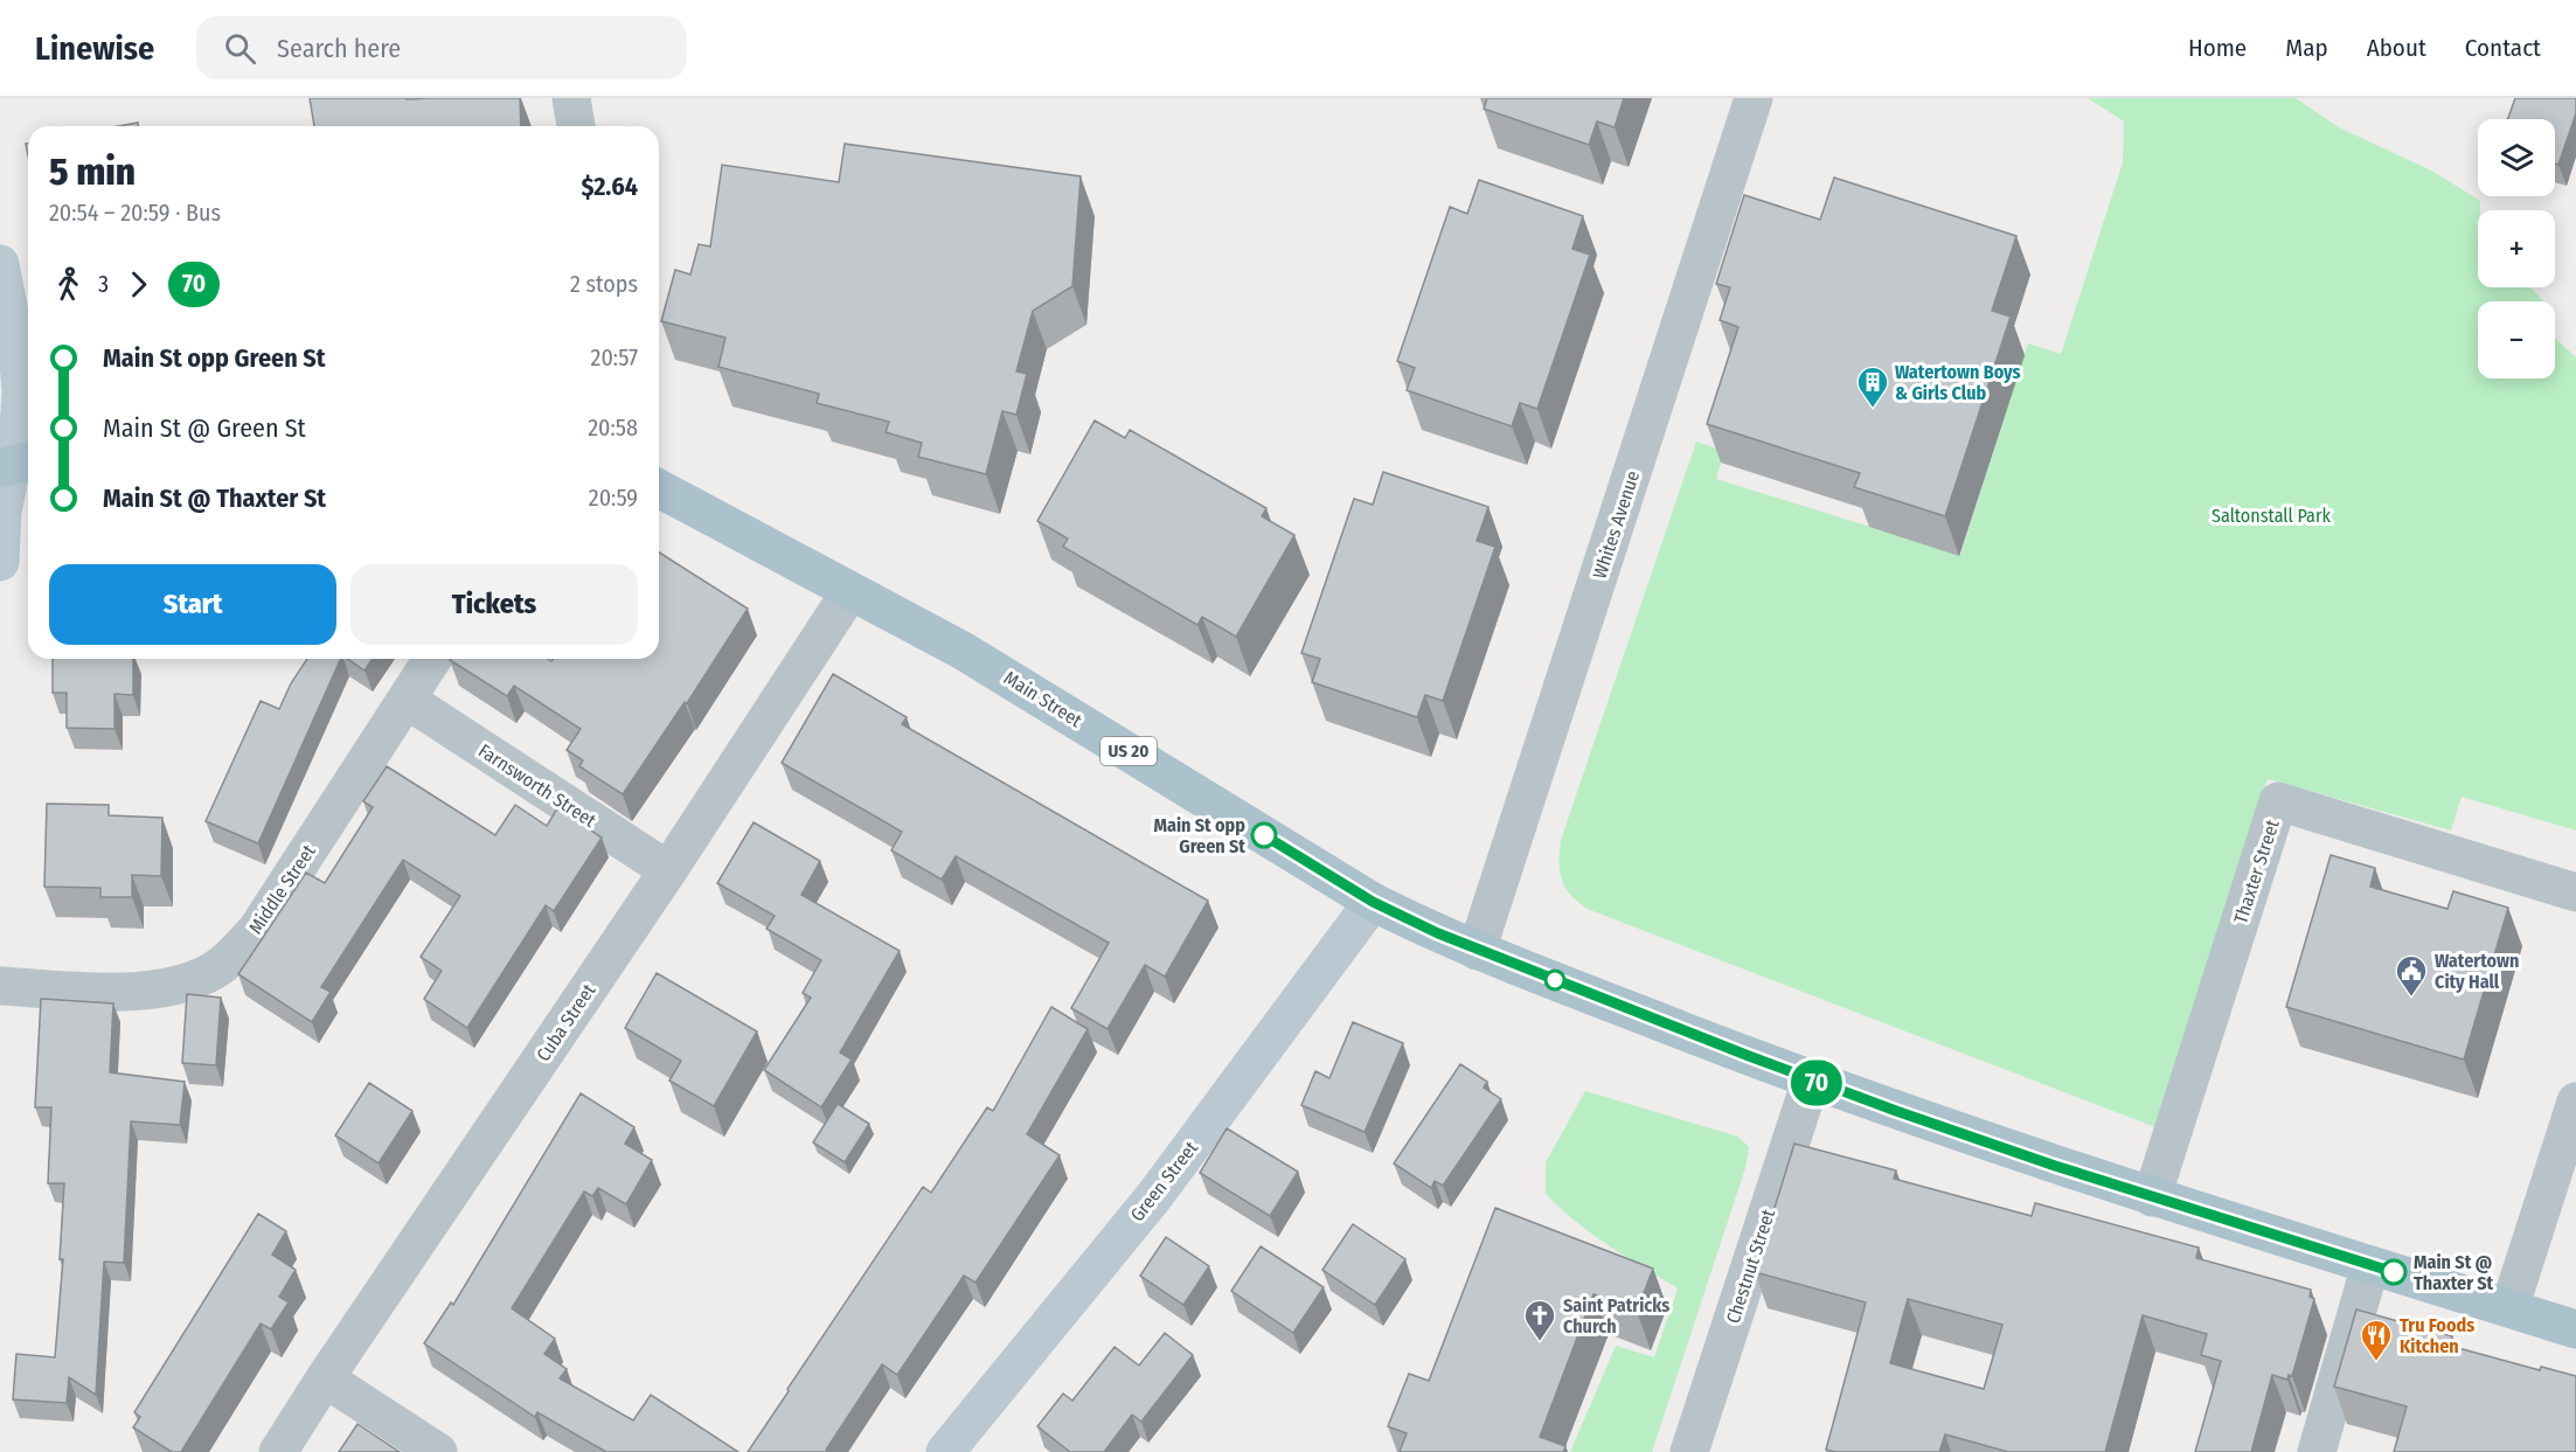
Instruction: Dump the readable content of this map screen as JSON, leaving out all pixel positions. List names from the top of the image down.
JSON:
{
  "streets": {
    "main road": ["Main Street", "US 20"],
    "street": [
      "Whites Avenue",
      "Farnsworth Street",
      "Thaxter Street",
      "Middle Street",
      "Cuba Street",
      "Green Street",
      "Chestnut Street"
    ]
  },
  "crossings": [
    ["Whites Avenue", "Main Street"],
    ["Main Street", "Thaxter Street"],
    ["Main Street", "Cuba Street"],
    ["Main Street", "Green Street"],
    ["Main Street", "Chestnut Street"],
    ["Farnsworth Street", "Middle Street"],
    ["Farnsworth Street", "Cuba Street"]
  ],
  "parks": ["Saltonstall Park"],
  "places": {
    "building": ["Watertown Boys & Girls Club"],
    "other": ["Main St opp Green St", "Main St @ Thaxter St"],
    "public building": ["Watertown City Hall"],
    "church": ["Saint Patricks Church"],
    "restaurant": ["Tru Foods Kitchen"]
  },
  "lines": ["bus line 70"],
  "page": {
    "header": "Linewise",
    "search": "Search here",
    "nav": [
      "Home",
      "Map",
      "About",
      "Contact"
    ],
    "on_map": "70",
    "map_buttons": ["+", "−"],
    "heading": ["5 min", "20:54 – 20:59 · Bus", "$2.64"],
    "legs": ["3", "70", "2 stops"],
    "list": [
      {
        "name": "Main St opp Green St",
        "value": "20:57"
      },
      {
        "name": "Main St @ Green St",
        "value": "20:58"
      },
      {
        "name": "Main St @ Thaxter St",
        "value": "20:59"
      }
    ],
    "buttons": ["Start", "Tickets"]
  }
}
